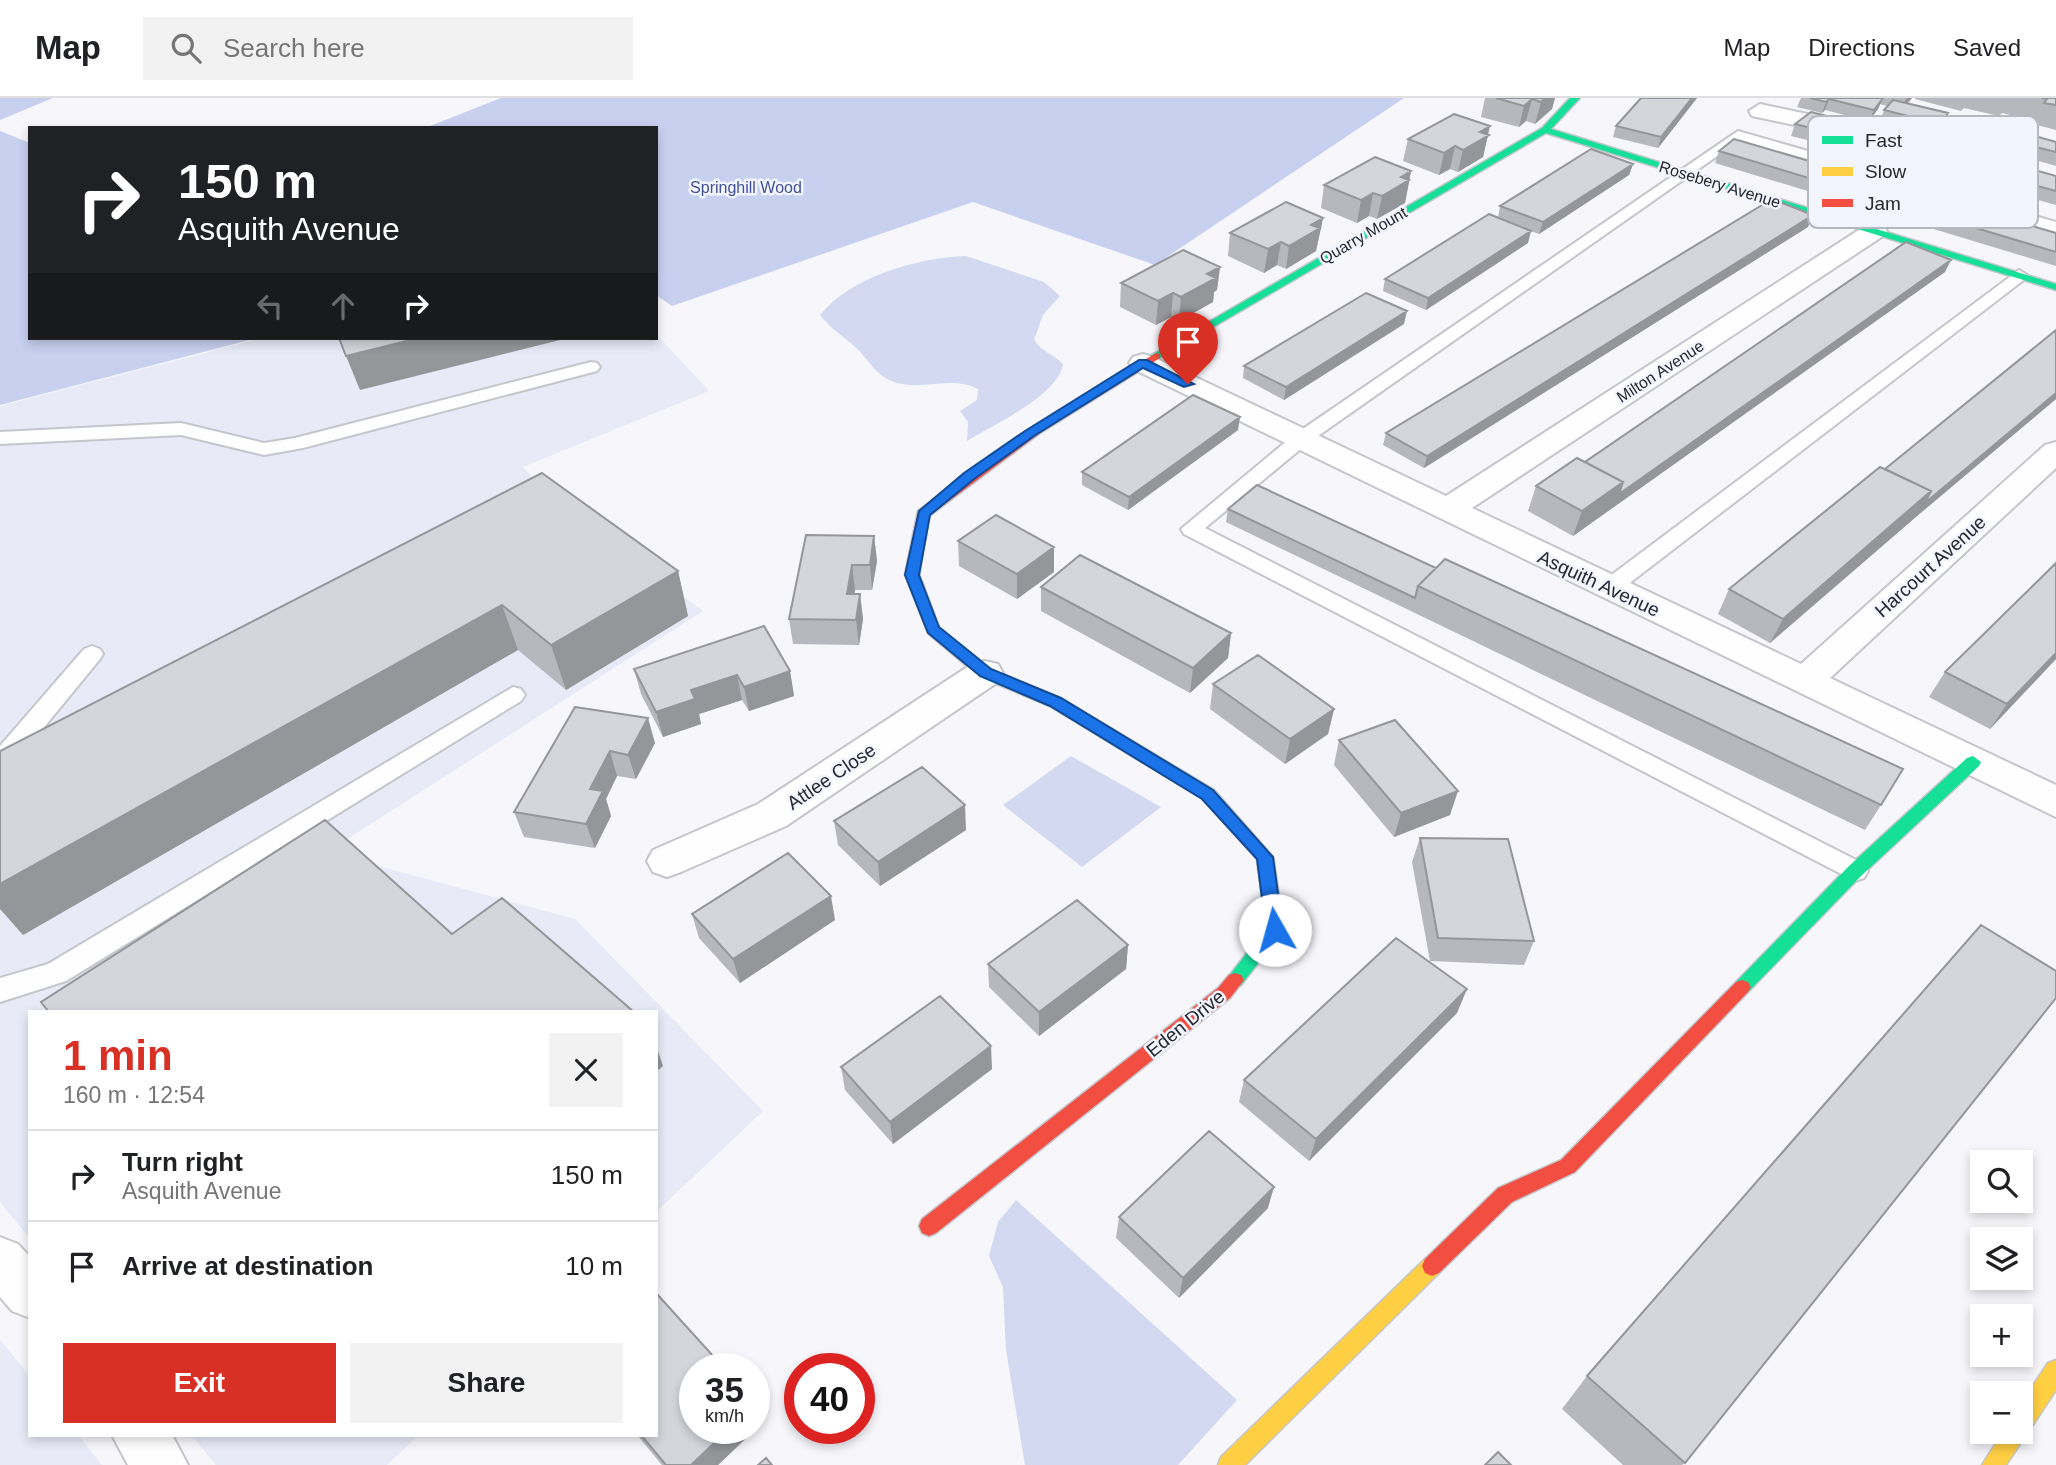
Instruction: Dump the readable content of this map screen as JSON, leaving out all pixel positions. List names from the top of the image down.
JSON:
{
  "streets": {
    "main road": ["Rosebery Avenue", "Quarry Mount", "Eden Drive"],
    "street": [
      "Milton Avenue",
      "Harcourt Avenue",
      "Asquith Avenue",
      "Attlee Close"
    ]
  },
  "crossings": [
    ["Rosebery Avenue", "Quarry Mount"],
    ["Rosebery Avenue", "Milton Avenue"],
    ["Quarry Mount", "Asquith Avenue"],
    ["Quarry Mount", "Eden Drive"],
    ["Milton Avenue", "Asquith Avenue"],
    ["Harcourt Avenue", "Asquith Avenue"],
    ["Asquith Avenue", "Eden Drive"],
    ["Attlee Close", "Eden Drive"]
  ],
  "parks": ["Springhill Wood"],
  "legend": ["Fast", "Slow", "Jam"],
  "page": {
    "header": "Map",
    "search": "Search here",
    "nav": ["Map", "Directions", "Saved"],
    "turn": ["150 m", "Asquith Avenue"],
    "heading": ["1 min", "160 m · 12:54"],
    "list": [
      {
        "name": "Turn right",
        "note": "Asquith Avenue",
        "value": "150 m"
      },
      {
        "name": "Arrive at destination",
        "value": "10 m"
      }
    ],
    "map_buttons": ["+", "−"],
    "buttons": ["Exit", "Share"],
    "speed": "35 km/h",
    "limit": "40"
  }
}
